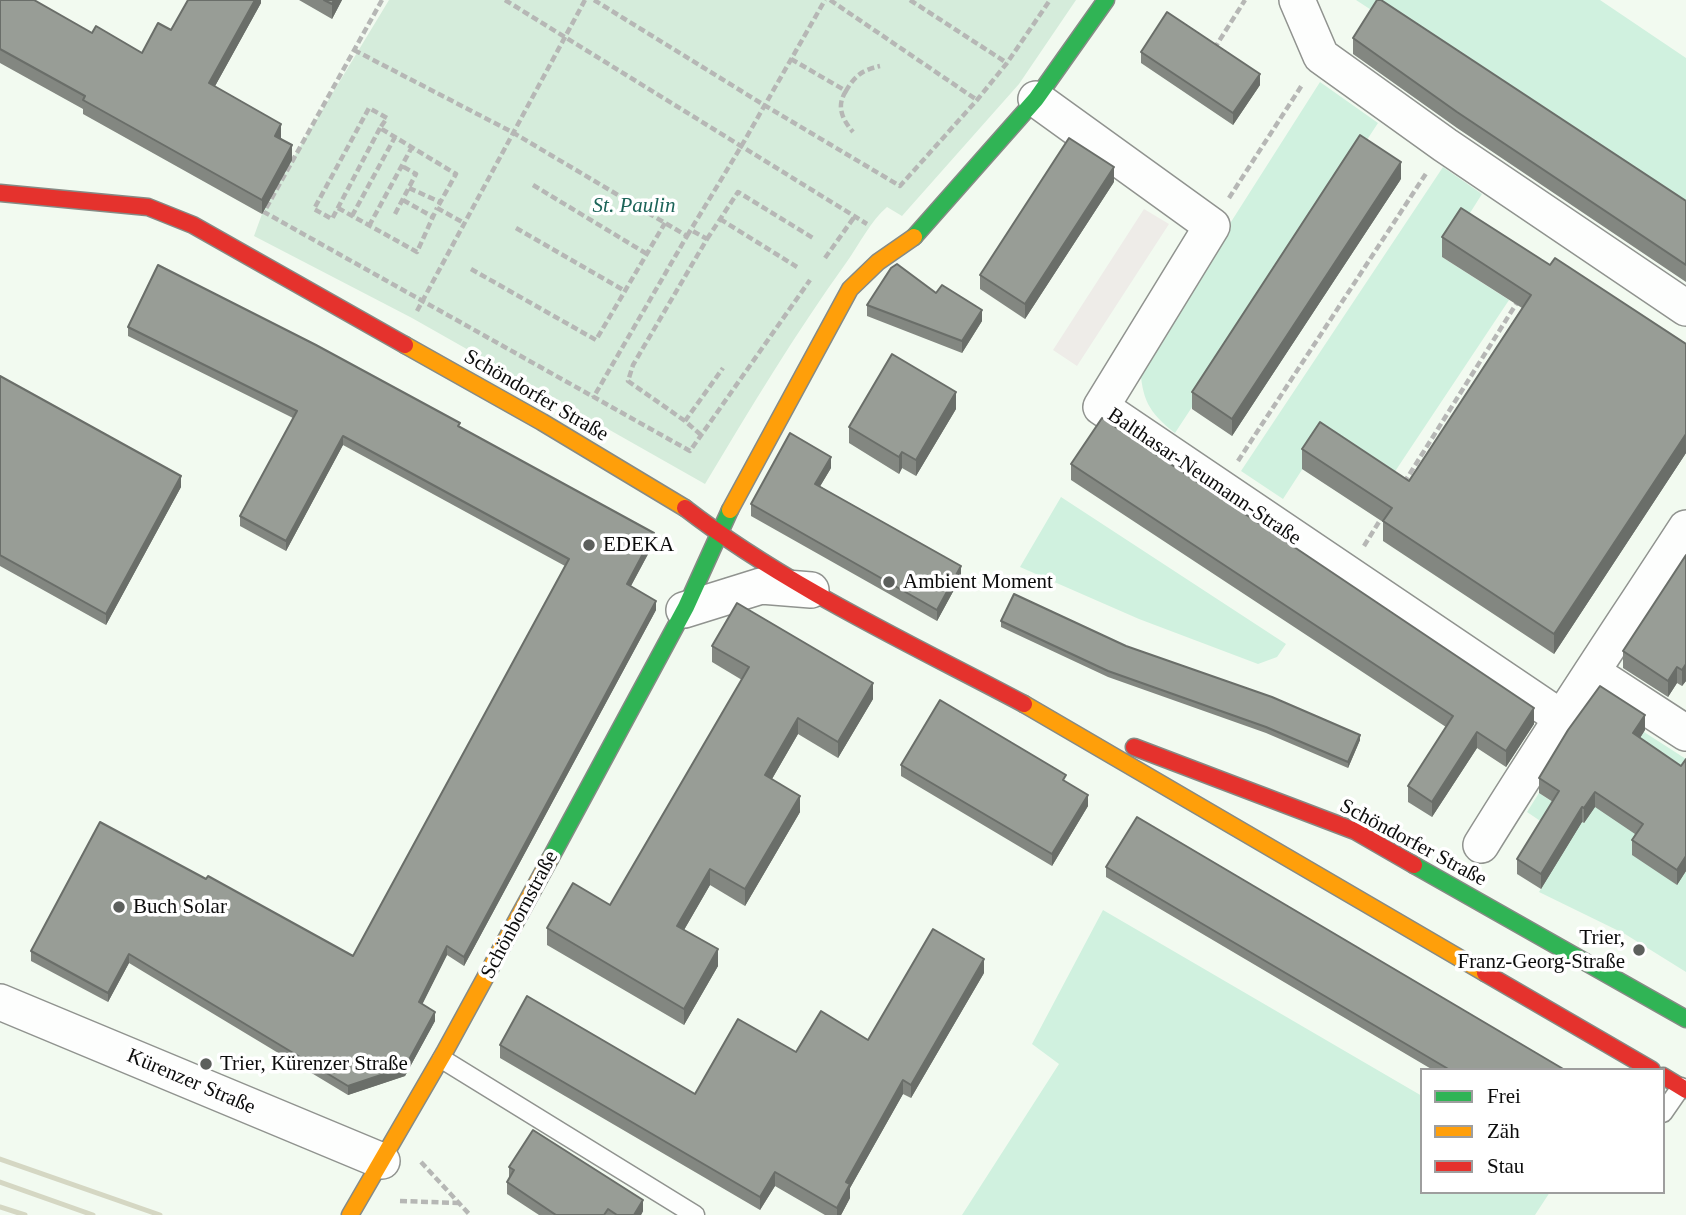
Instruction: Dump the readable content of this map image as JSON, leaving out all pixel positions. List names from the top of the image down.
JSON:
{
  "streets": {
    "main road": ["Schöndorfer Straße", "Schönbornstraße"],
    "street": ["Balthasar-Neumann-Straße", "Kürenzer Straße"]
  },
  "crossings": [
    ["Schöndorfer Straße", "Schönbornstraße"],
    ["Schönbornstraße", "Kürenzer Straße"]
  ],
  "parks": ["St. Paulin"],
  "places": [
    "EDEKA",
    "Ambient Moment",
    "Buch Solar",
    "Trier, Franz-Georg-Straße",
    "Trier, Kürenzer Straße"
  ],
  "legend": ["Frei", "Zäh", "Stau"]
}
